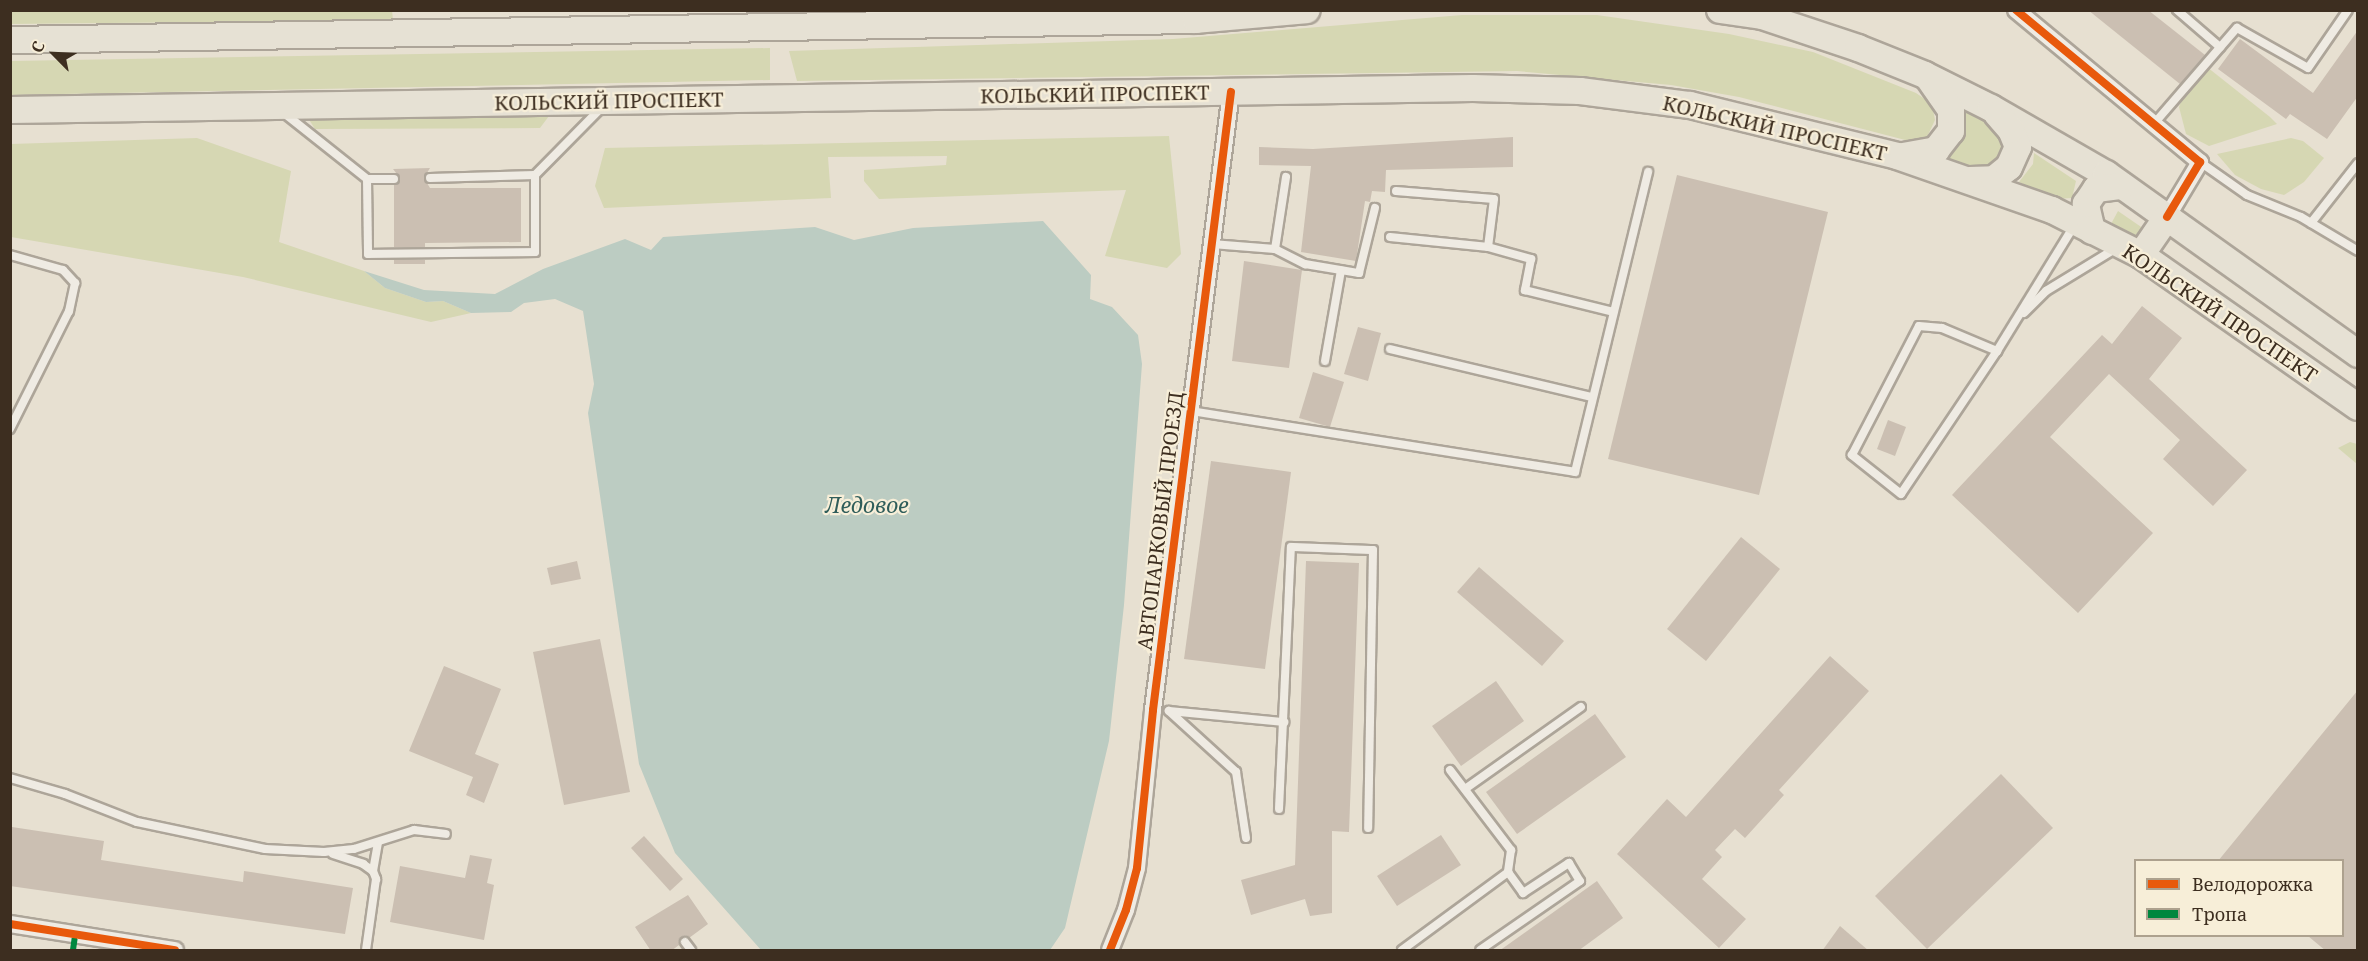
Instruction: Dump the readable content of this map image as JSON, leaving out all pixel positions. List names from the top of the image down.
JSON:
{
  "streets": {
    "main road": ["КОЛЬСКИЙ ПРОСПЕКТ"],
    "street": ["АВТОПАРКОВЫЙ ПРОЕЗД"]
  },
  "crossings": [
    ["КОЛЬСКИЙ ПРОСПЕКТ", "АВТОПАРКОВЫЙ ПРОЕЗД"]
  ],
  "water": ["Ледовое"],
  "legend": ["Велодорожка", "Тропа"],
  "north": "top left"
}
